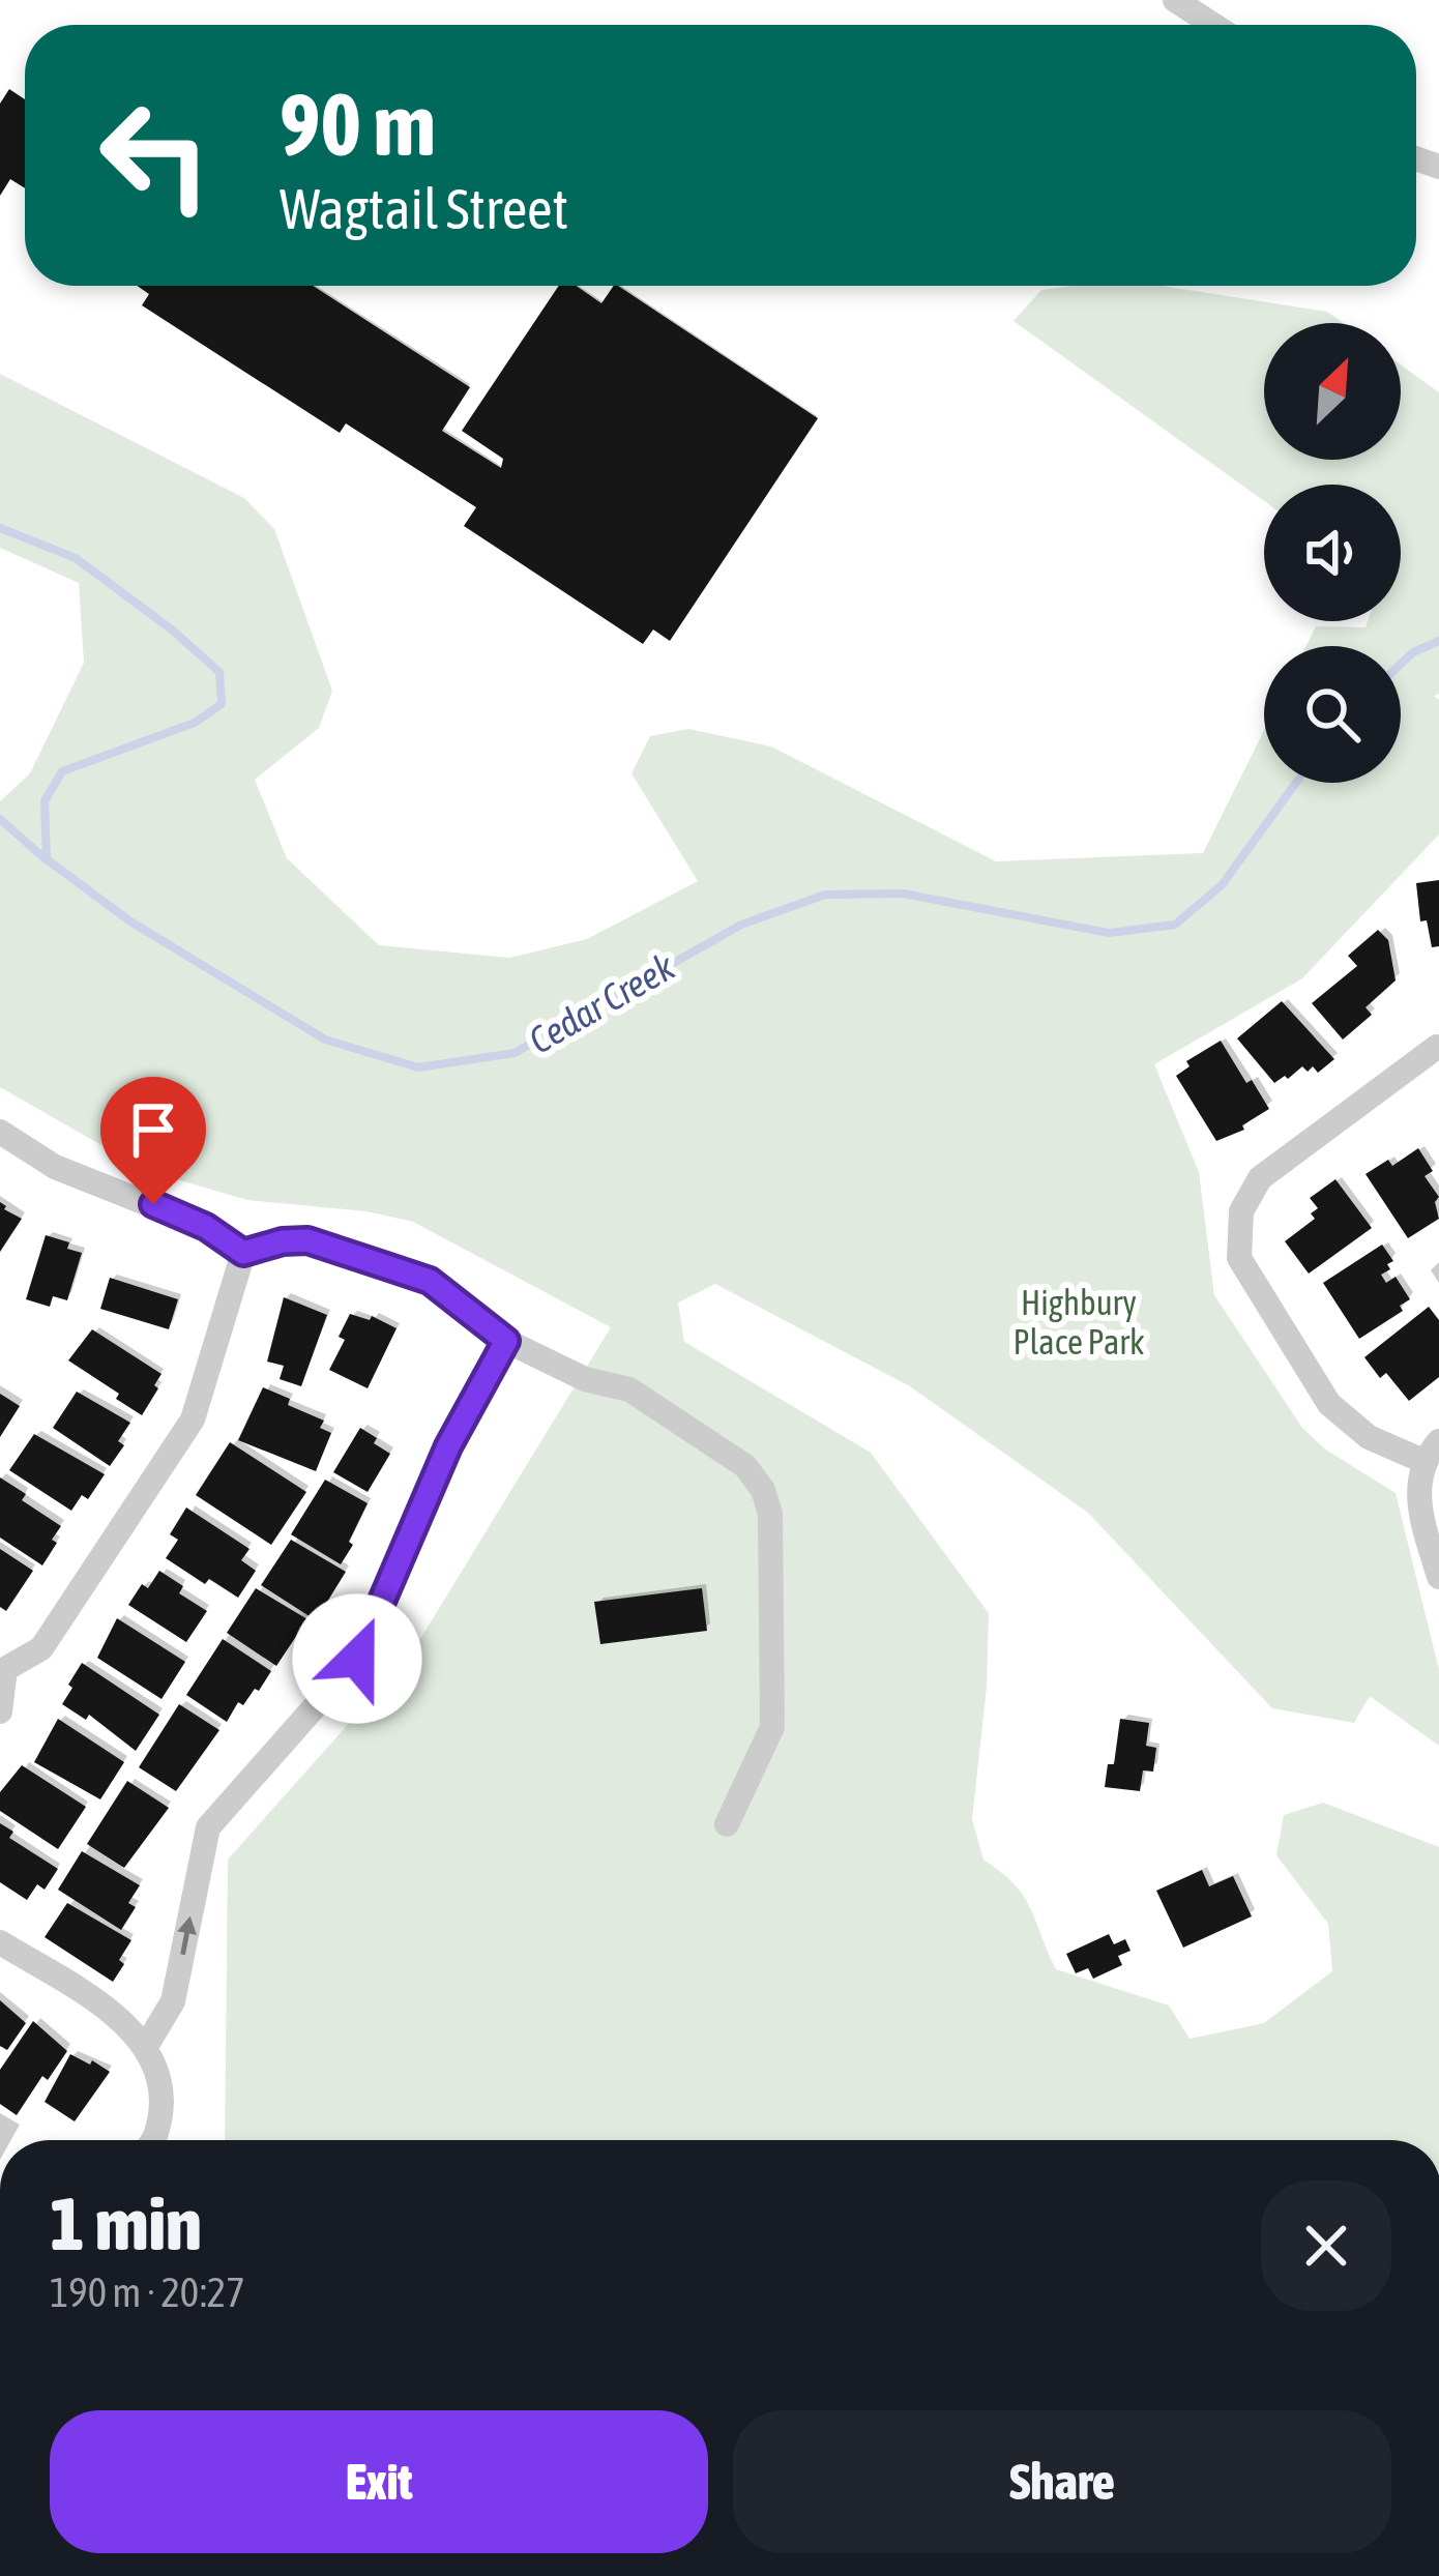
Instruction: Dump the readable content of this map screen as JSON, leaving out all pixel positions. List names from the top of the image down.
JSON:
{
  "water": ["Cedar Creek"],
  "parks": ["Highbury Place Park"],
  "north": "top right",
  "page": {
    "turn": ["90 m", "Wagtail Street"],
    "heading": ["1 min", "190 m · 20:27"],
    "buttons": ["Exit", "Share"]
  }
}
